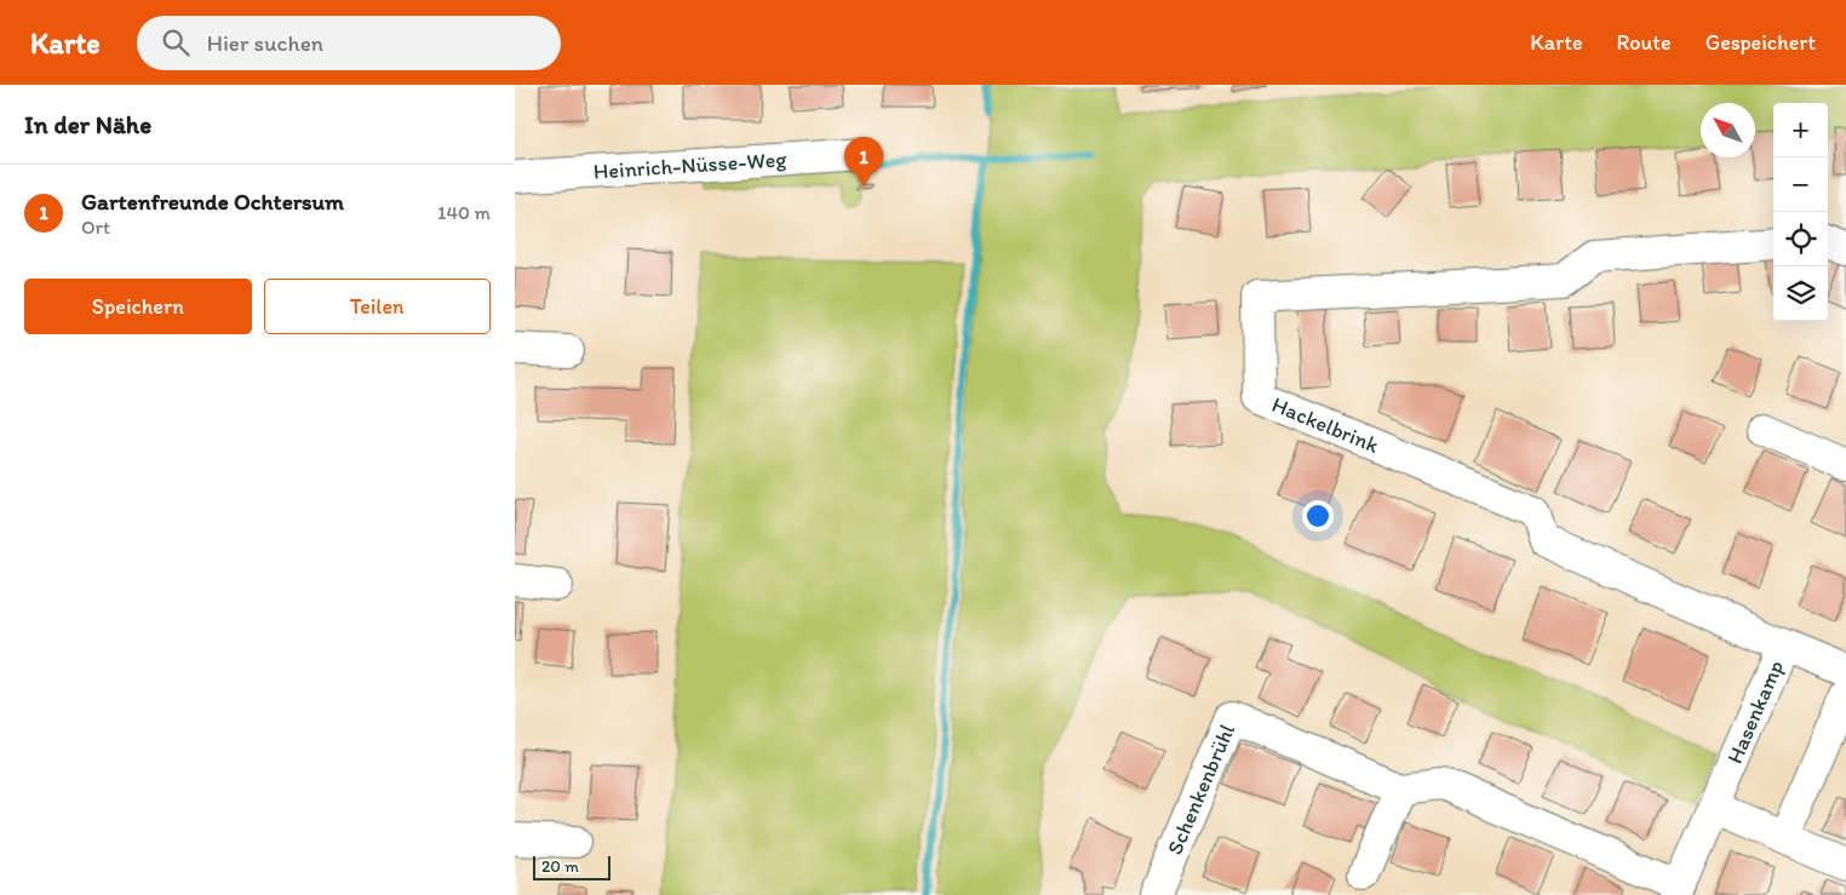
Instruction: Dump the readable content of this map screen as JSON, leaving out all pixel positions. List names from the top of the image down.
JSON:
{
  "streets": {
    "street": [
      "Heinrich-Nüsse-Weg",
      "Hackelbrink",
      "Hasenkamp",
      "Schenkenbrühl"
    ]
  },
  "crossings": [
    ["Hackelbrink", "Hasenkamp"],
    ["Hasenkamp", "Schenkenbrühl"]
  ],
  "scale_bar": "20 m",
  "north": "top left",
  "page": {
    "header": "Karte",
    "search": "Hier suchen",
    "nav": ["Karte", "Route", "Gespeichert"],
    "heading": "In der Nähe",
    "map_buttons": ["+", "−"],
    "pins": "1",
    "list": [
      {
        "mark": "1",
        "name": "Gartenfreunde Ochtersum",
        "note": "Ort",
        "value": "140 m"
      }
    ],
    "buttons": ["Speichern", "Teilen"],
    "scale": "20 m"
  }
}
